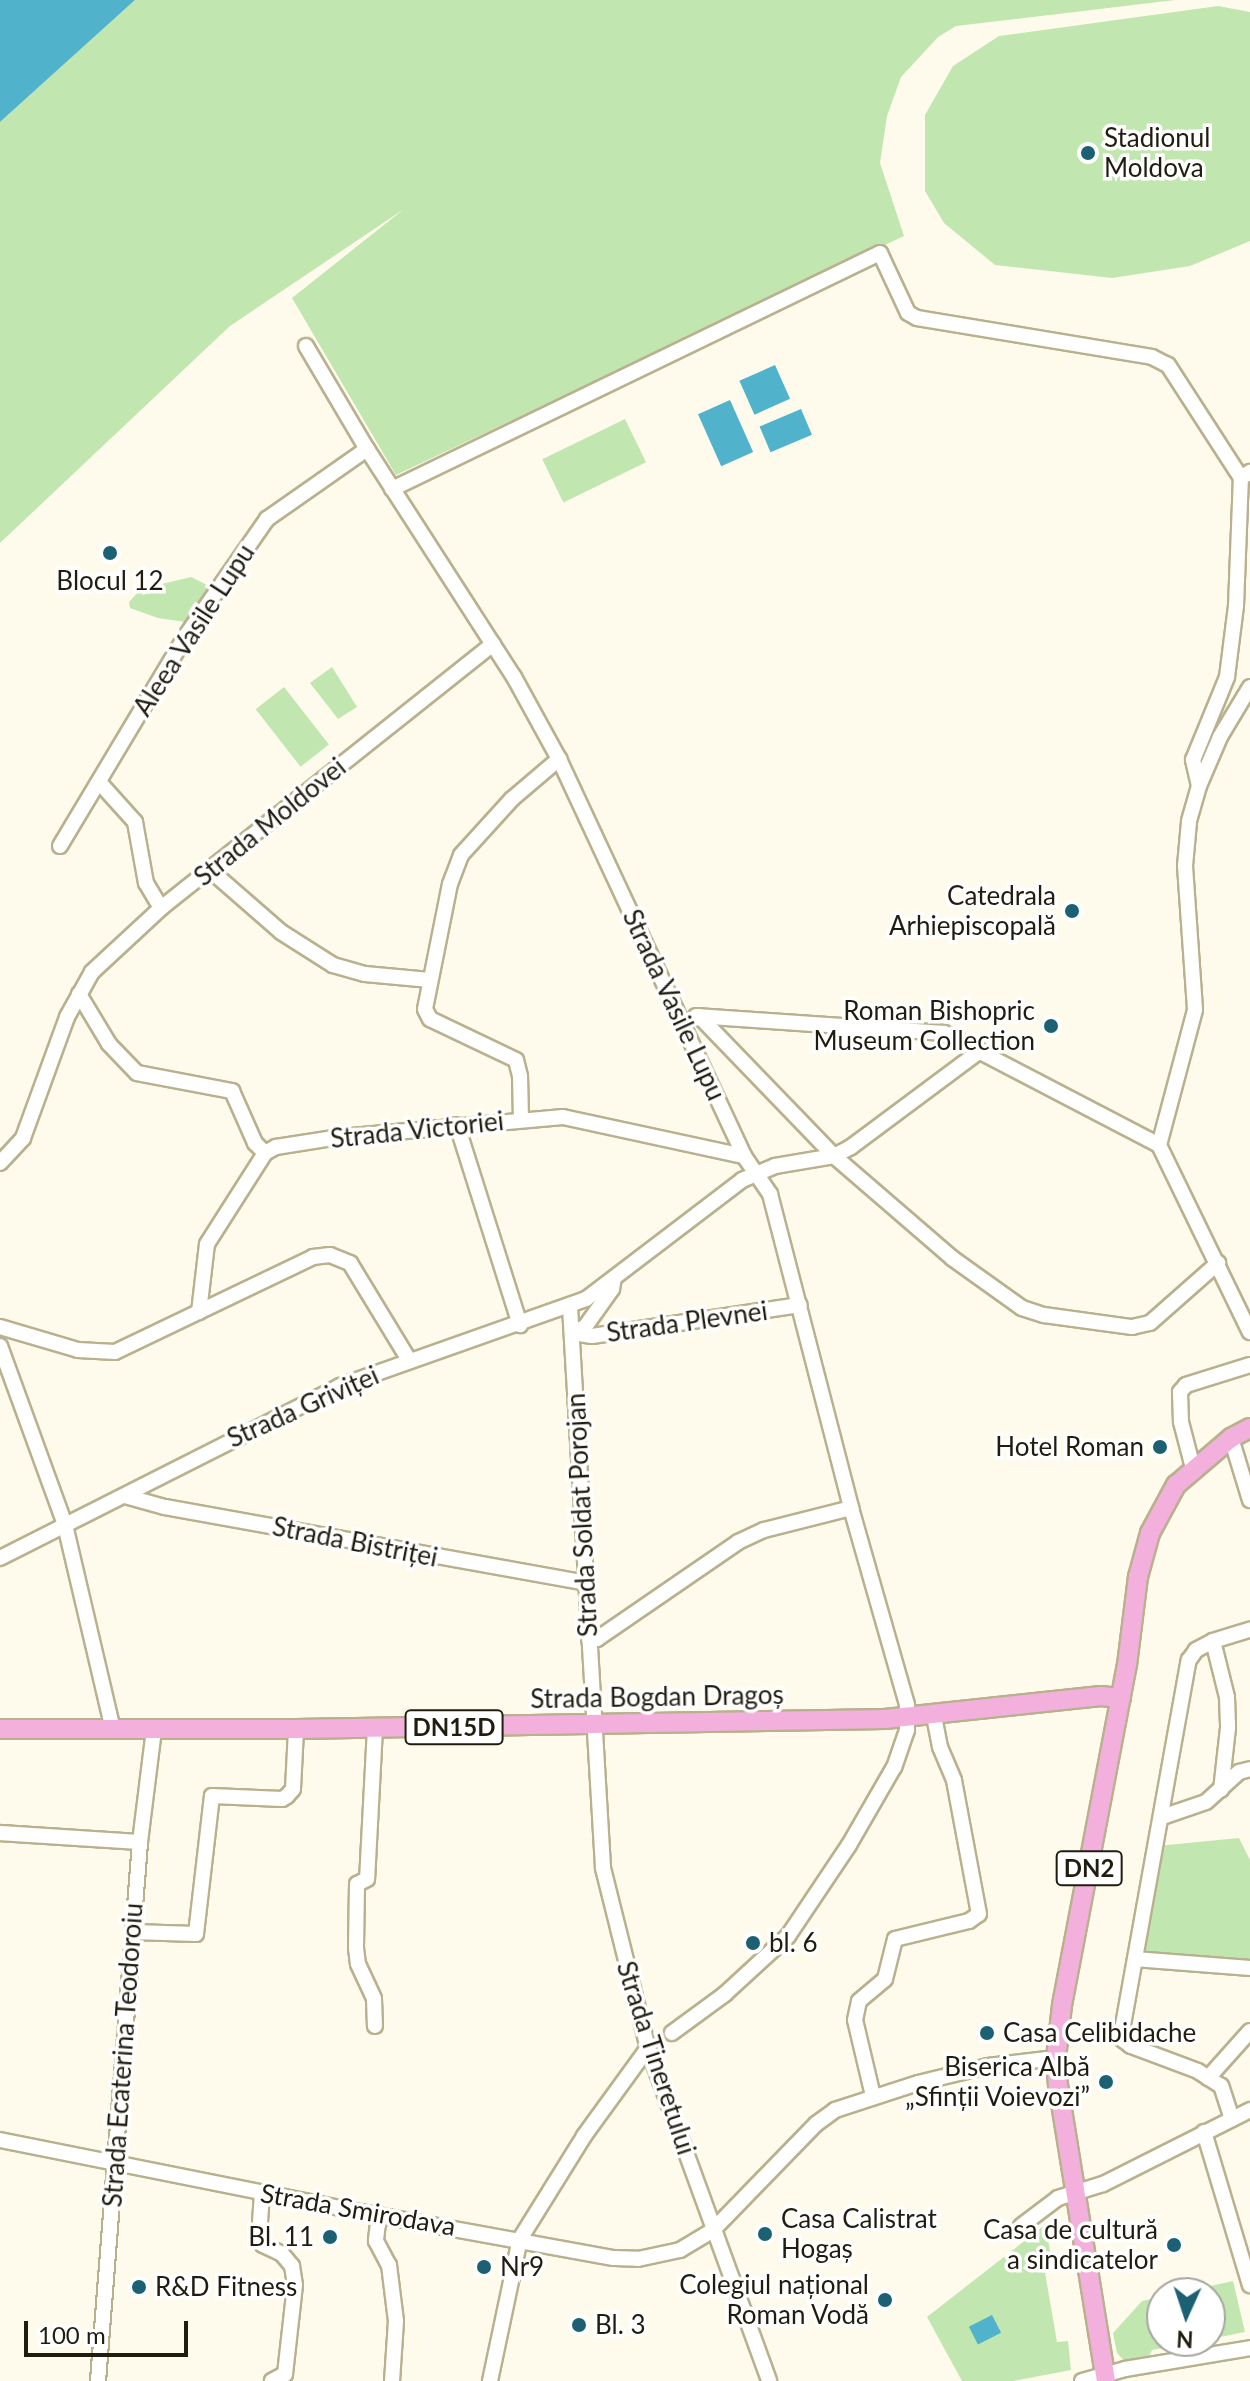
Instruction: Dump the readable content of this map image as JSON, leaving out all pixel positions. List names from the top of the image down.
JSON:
{
  "streets": {
    "main road": ["Strada Bogdan Dragoș", "DN15D", "DN2"],
    "street": [
      "Aleea Vasile Lupu",
      "Strada Moldovei",
      "Strada Vasile Lupu",
      "Strada Victoriei",
      "Strada Plevnei",
      "Strada Griviței",
      "Strada Soldat Porojan",
      "Strada Bistriței",
      "Strada Ecaterina Teodoroiu",
      "Strada Tineretului",
      "Strada Smirodava"
    ]
  },
  "crossings": [
    ["Aleea Vasile Lupu", "Strada Vasile Lupu"],
    ["Strada Moldovei", "Strada Vasile Lupu"],
    ["Strada Vasile Lupu", "Strada Victoriei"],
    ["Strada Vasile Lupu", "Strada Plevnei"],
    ["Strada Vasile Lupu", "Strada Griviței"],
    ["Strada Vasile Lupu", "Strada Bogdan Dragoș"],
    ["Strada Plevnei", "Strada Griviței"],
    ["Strada Plevnei", "Strada Soldat Porojan"],
    ["Strada Griviței", "Strada Soldat Porojan"],
    ["Strada Griviței", "Strada Bistriței"],
    ["Strada Soldat Porojan", "Strada Bistriței"],
    ["Strada Soldat Porojan", "Strada Bogdan Dragoș"],
    ["Strada Soldat Porojan", "Strada Tineretului"],
    ["Strada Bogdan Dragoș", "DN2"],
    ["Strada Bogdan Dragoș", "Strada Ecaterina Teodoroiu"],
    ["Strada Bogdan Dragoș", "Strada Tineretului"],
    ["DN2", "Strada Smirodava"],
    ["Strada Ecaterina Teodoroiu", "Strada Smirodava"],
    ["Strada Tineretului", "Strada Smirodava"]
  ],
  "places": [
    "Stadionul Moldova",
    "Blocul 12",
    "Catedrala Arhiepiscopală",
    "Roman Bishopric Museum Collection",
    "Hotel Roman",
    "bl. 6",
    "Casa Celibidache",
    "Biserica Albă „Sfinții Voievozi”",
    "Casa Calistrat Hogaș",
    "Bl. 11",
    "Casa de cultură a sindicatelor",
    "Nr9",
    "R&D Fitness",
    "Colegiul național Roman Vodă",
    "Bl. 3"
  ],
  "scale_bar": "100 m",
  "north": "bottom"
}
